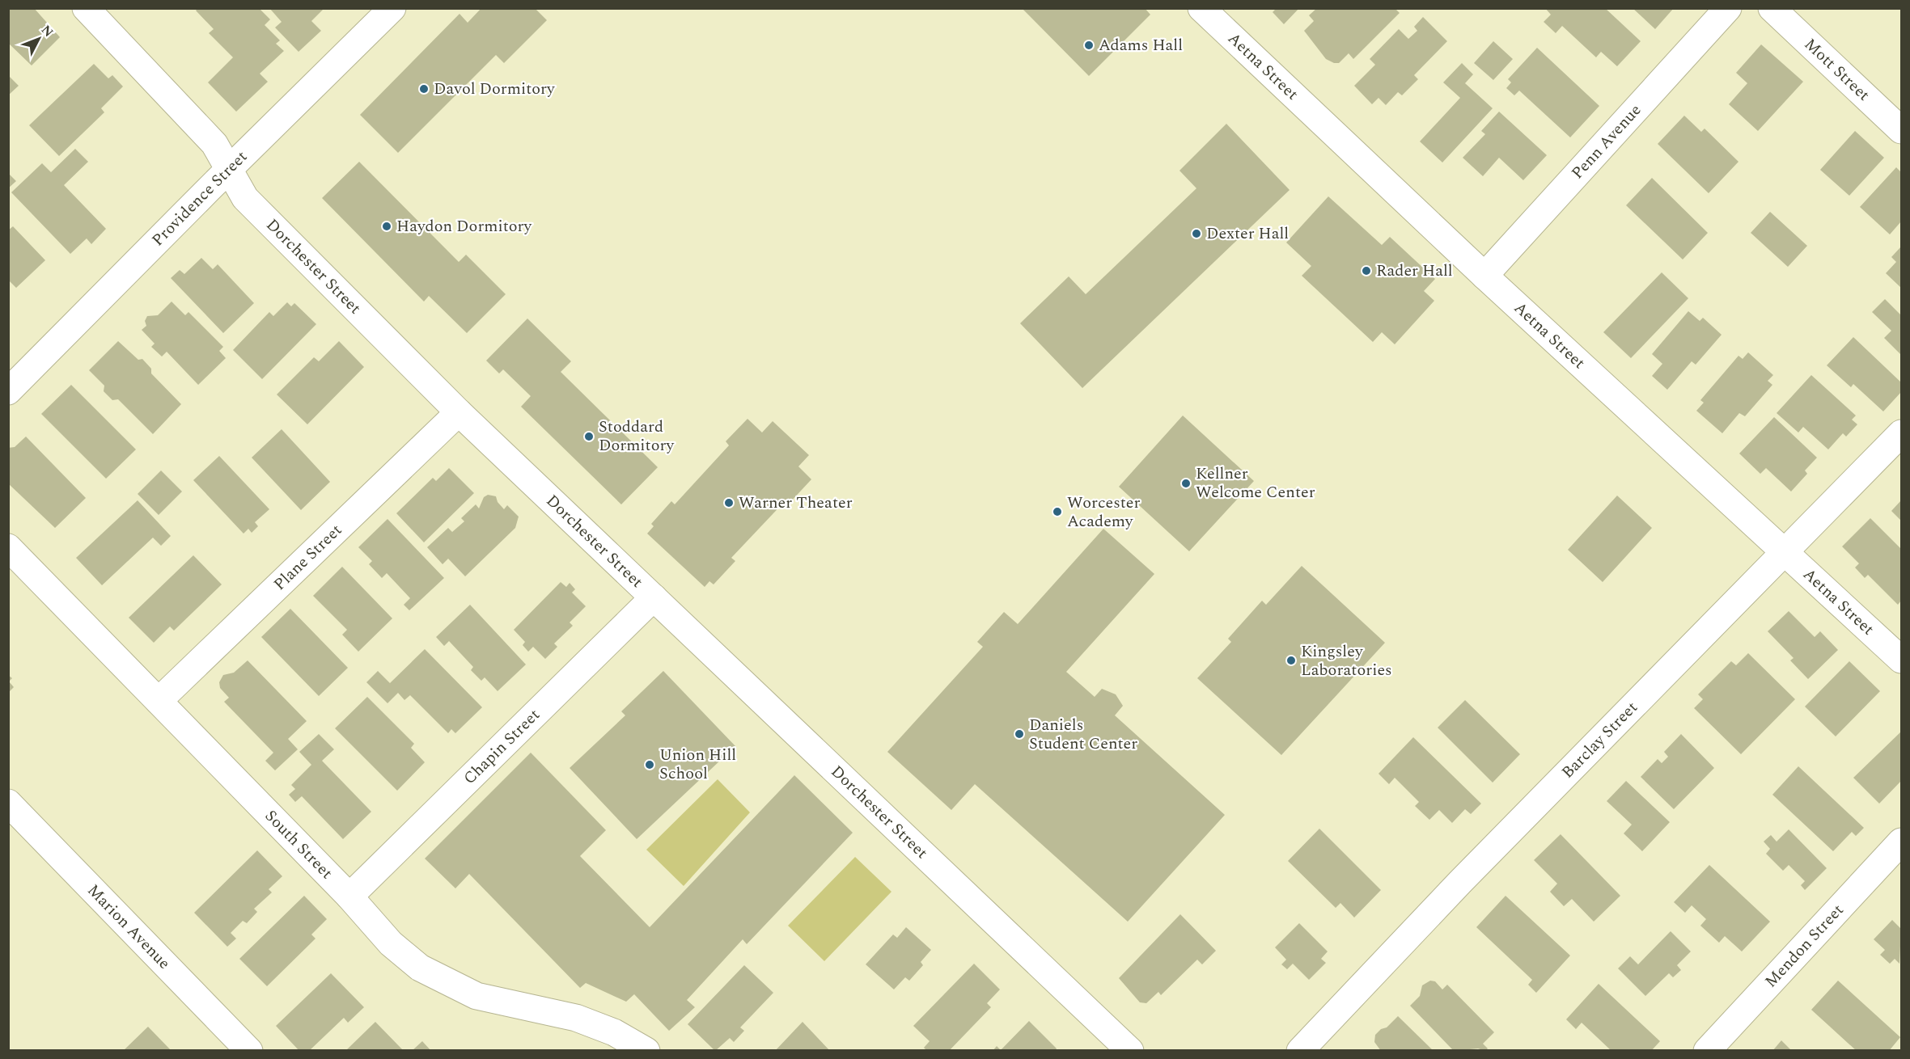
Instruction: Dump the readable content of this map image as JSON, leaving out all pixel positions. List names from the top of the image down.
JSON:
{
  "streets": {
    "street": [
      "Aetna Street",
      "Mott Street",
      "Penn Avenue",
      "Providence Street",
      "Dorchester Street",
      "Plane Street",
      "Barclay Street",
      "Chapin Street",
      "South Street",
      "Marion Avenue",
      "Mendon Street"
    ]
  },
  "crossings": [
    ["Aetna Street", "Penn Avenue"],
    ["Aetna Street", "Barclay Street"],
    ["Providence Street", "Dorchester Street"],
    ["Dorchester Street", "Plane Street"],
    ["Dorchester Street", "Chapin Street"],
    ["Plane Street", "South Street"],
    ["Chapin Street", "South Street"]
  ],
  "places": [
    "Adams Hall",
    "Davol Dormitory",
    "Haydon Dormitory",
    "Dexter Hall",
    "Rader Hall",
    "Stoddard Dormitory",
    "Kellner Welcome Center",
    "Warner Theater",
    "Worcester Academy",
    "Kingsley Laboratories",
    "Daniels Student Center",
    "Union Hill School"
  ],
  "north": "top right"
}
